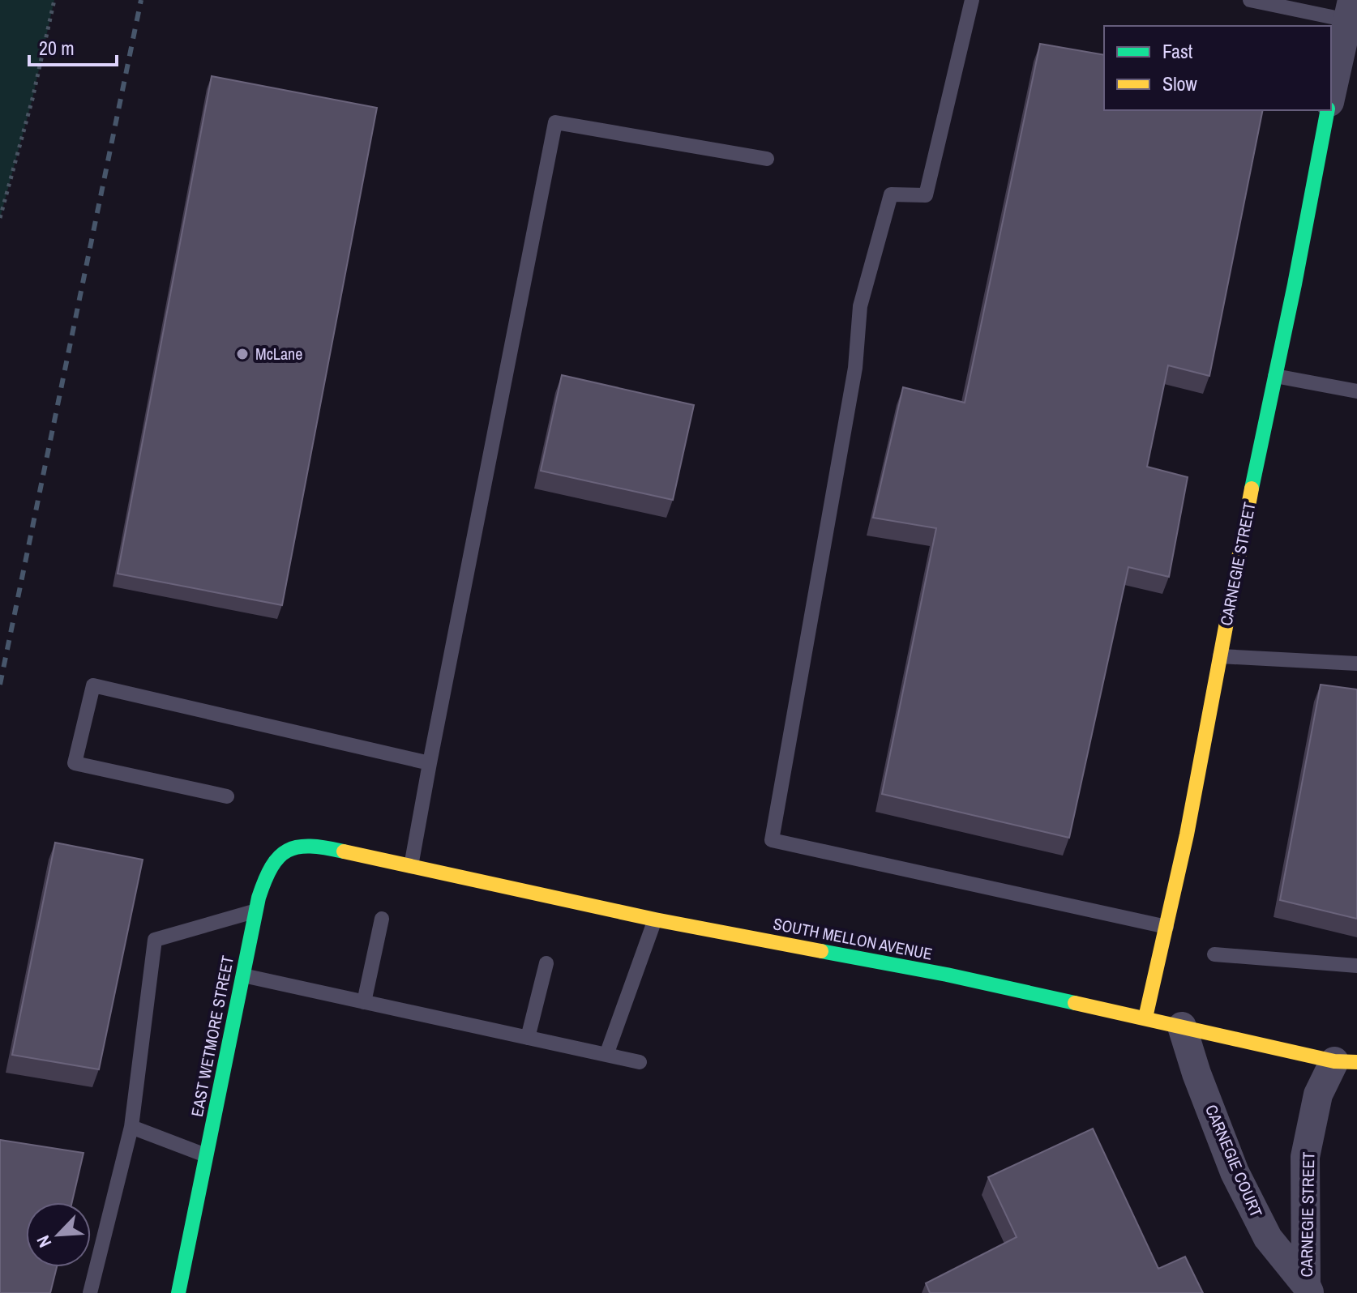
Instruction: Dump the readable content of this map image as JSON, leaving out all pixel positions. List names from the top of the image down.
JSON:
{
  "streets": {
    "street": [
      "CARNEGIE STREET",
      "SOUTH MELLON AVENUE",
      "EAST WETMORE STREET",
      "CARNEGIE COURT"
    ]
  },
  "crossings": [
    ["CARNEGIE STREET", "SOUTH MELLON AVENUE"],
    ["CARNEGIE STREET", "CARNEGIE COURT"],
    ["SOUTH MELLON AVENUE", "EAST WETMORE STREET"],
    ["SOUTH MELLON AVENUE", "CARNEGIE COURT"]
  ],
  "places": ["McLane"],
  "legend": ["Fast", "Slow"],
  "scale_bar": "20 m",
  "north": "bottom left"
}
